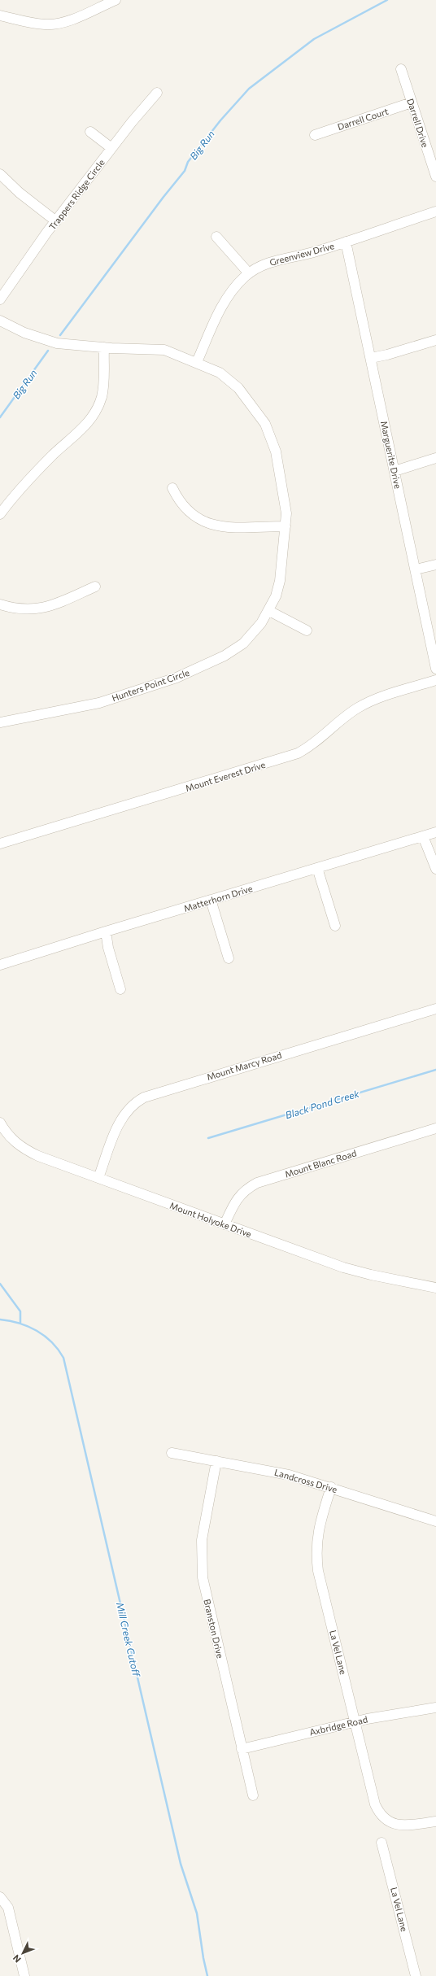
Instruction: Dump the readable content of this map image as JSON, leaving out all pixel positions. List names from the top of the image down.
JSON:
{
  "streets": {
    "street": [
      "Darrell Court",
      "Darrell Drive",
      "Trappers Ridge Circle",
      "Greenview Drive",
      "Marguerite Drive",
      "Hunters Point Circle",
      "Mount Everest Drive",
      "Matterhorn Drive",
      "Mount Marcy Road",
      "Mount Blanc Road",
      "Mount Holyoke Drive",
      "Landcross Drive",
      "Branston Drive",
      "La Vel Lane",
      "Axbridge Road"
    ]
  },
  "crossings": [
    ["Darrell Court", "Darrell Drive"],
    ["Greenview Drive", "Marguerite Drive"],
    ["Greenview Drive", "Hunters Point Circle"],
    ["Mount Marcy Road", "Mount Holyoke Drive"],
    ["Mount Blanc Road", "Mount Holyoke Drive"],
    ["Landcross Drive", "Branston Drive"],
    ["Landcross Drive", "La Vel Lane"],
    ["Branston Drive", "Axbridge Road"],
    ["La Vel Lane", "Axbridge Road"]
  ],
  "water": ["Big Run", "Black Pond Creek", "Mill Creek Cutoff"],
  "north": "bottom left"
}
